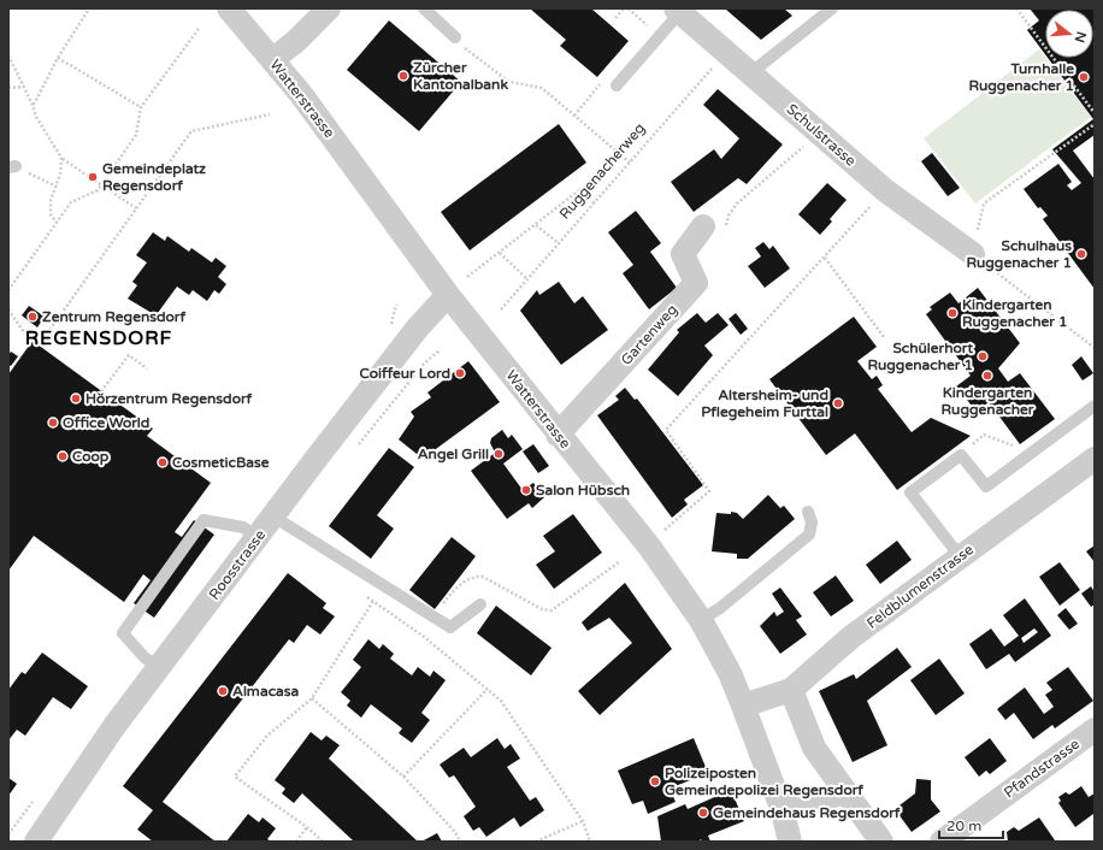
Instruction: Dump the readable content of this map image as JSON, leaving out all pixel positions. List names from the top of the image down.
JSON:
{
  "streets": {
    "street": [
      "Watterstrasse",
      "Schulstrasse",
      "Gartenweg",
      "Roosstrasse",
      "Feldblumenstrasse",
      "Pfandstrasse"
    ],
    "path": ["Ruggenacherweg"]
  },
  "crossings": [
    ["Watterstrasse", "Gartenweg"],
    ["Watterstrasse", "Roosstrasse"],
    ["Watterstrasse", "Feldblumenstrasse"],
    ["Schulstrasse", "Ruggenacherweg"]
  ],
  "districts": ["REGENSDORF"],
  "places": [
    "Zürcher Kantonalbank",
    "Turnhalle Ruggenacher 1",
    "Gemeindeplatz Regensdorf",
    "Schulhaus Ruggenacher 1",
    "Kindergarten Ruggenacher 1",
    "Zentrum Regensdorf",
    "Schülerhort Ruggenacher 1",
    "Coiffeur Lord",
    "Kindergarten Ruggenacher",
    "Hörzentrum Regensdorf",
    "Altersheim- und Pflegeheim Furttal",
    "Office World",
    "Angel Grill",
    "Coop",
    "CosmeticBase",
    "Salon Hübsch",
    "Almacasa",
    "Polizeiposten Gemeindepolizei Regensdorf",
    "Gemeindehaus Regensdorf"
  ],
  "scale_bar": "20 m",
  "north": "right"
}
